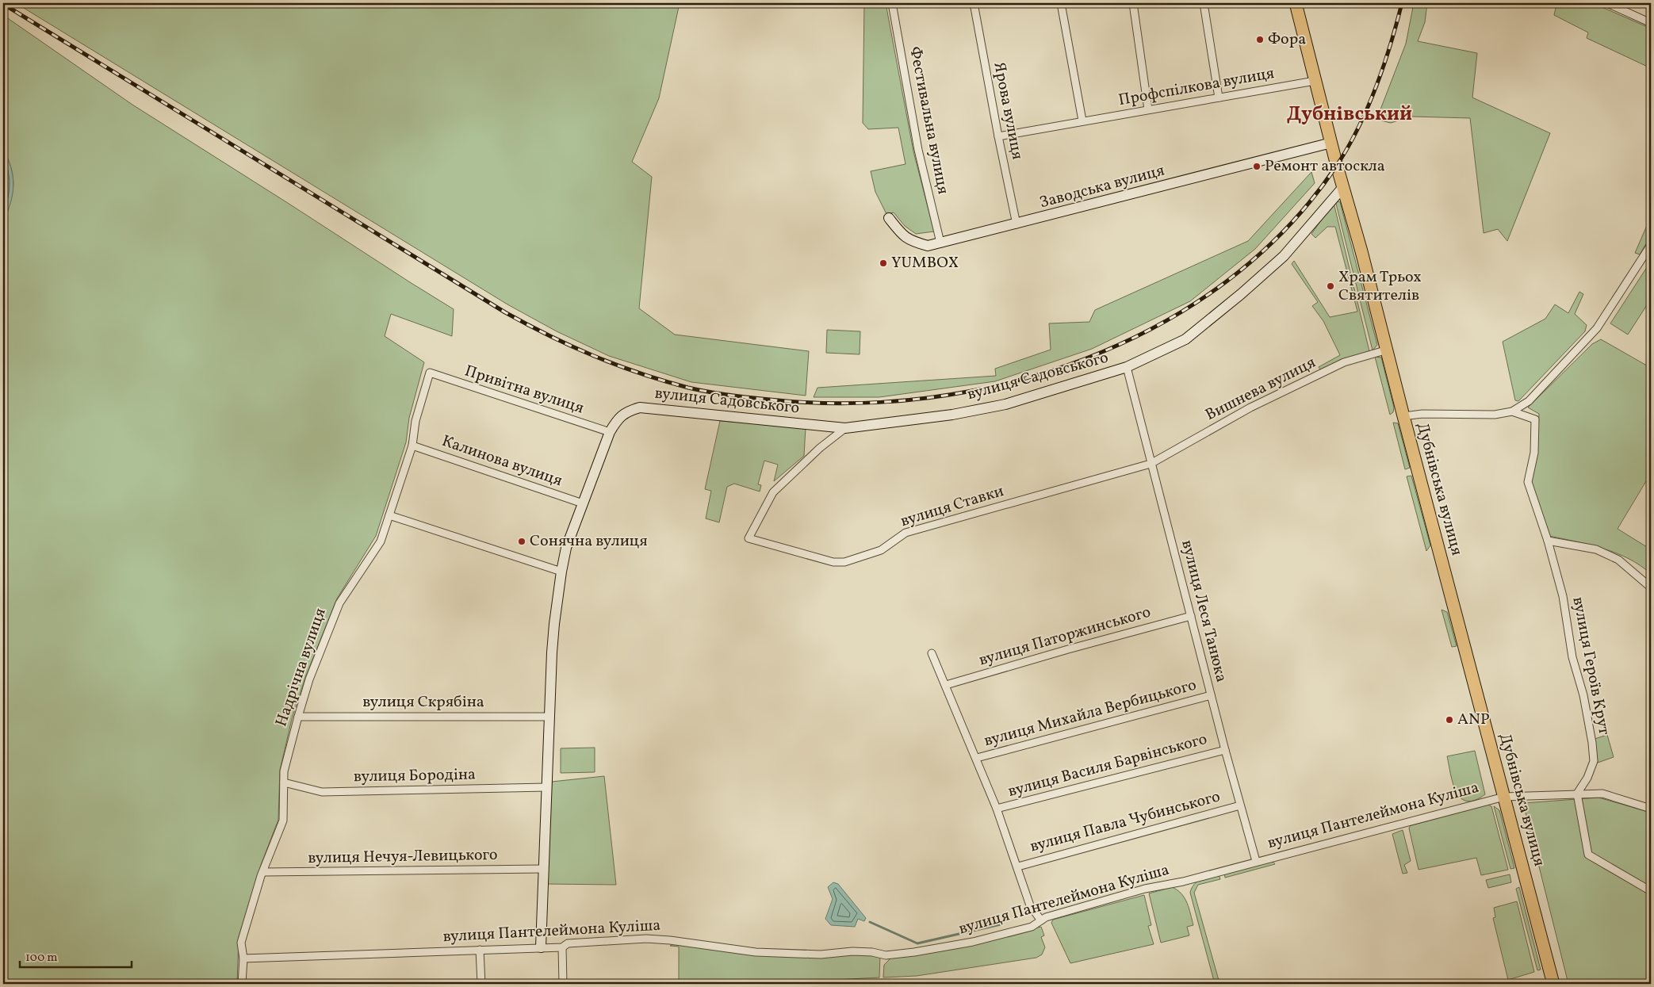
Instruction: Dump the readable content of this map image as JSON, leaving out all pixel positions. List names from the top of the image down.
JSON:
{
  "streets": {
    "main road": ["Дубнівська вулиця"],
    "street": [
      "Профспілкова вулиця",
      "Ярова вулиця",
      "Фестивальна вулиця",
      "Заводська вулиця",
      "вулиця Садовського",
      "Вишнева вулиця",
      "Привітна вулиця",
      "Калинова вулиця",
      "вулиця Ставки",
      "вулиця Леся Танюка",
      "вулиця Паторжинського",
      "вулиця Героїв Крут",
      "Надрічна вулиця",
      "вулиця Скрябіна",
      "вулиця Михайла Вербицького",
      "вулиця Василя Барвінського",
      "вулиця Бородіна",
      "вулиця Пантелеймона Куліша",
      "вулиця Павла Чубинського",
      "вулиця Нечуя-Левицького"
    ]
  },
  "crossings": [
    ["Профспілкова вулиця", "Ярова вулиця"],
    ["Профспілкова вулиця", "Дубнівська вулиця"],
    ["Ярова вулиця", "Заводська вулиця"],
    ["Фестивальна вулиця", "Заводська вулиця"],
    ["Заводська вулиця", "Дубнівська вулиця"],
    ["вулиця Садовського", "Привітна вулиця"],
    ["вулиця Садовського", "Дубнівська вулиця"],
    ["вулиця Садовського", "вулиця Ставки"],
    ["вулиця Садовського", "вулиця Леся Танюка"],
    ["Вишнева вулиця", "Дубнівська вулиця"],
    ["Вишнева вулиця", "вулиця Ставки"],
    ["Вишнева вулиця", "вулиця Леся Танюка"],
    ["Привітна вулиця", "Надрічна вулиця"],
    ["Калинова вулиця", "Надрічна вулиця"],
    ["Дубнівська вулиця", "вулиця Пантелеймона Куліша"],
    ["вулиця Ставки", "вулиця Леся Танюка"],
    ["вулиця Леся Танюка", "вулиця Паторжинського"],
    ["вулиця Леся Танюка", "вулиця Михайла Вербицького"],
    ["вулиця Леся Танюка", "вулиця Василя Барвінського"],
    ["вулиця Леся Танюка", "вулиця Пантелеймона Куліша"],
    ["вулиця Леся Танюка", "вулиця Павла Чубинського"],
    ["Надрічна вулиця", "вулиця Скрябіна"],
    ["Надрічна вулиця", "вулиця Бородіна"],
    ["Надрічна вулиця", "вулиця Пантелеймона Куліша"],
    ["Надрічна вулиця", "вулиця Нечуя-Левицького"]
  ],
  "districts": ["Дубнівський"],
  "places": [
    "Фора",
    "Ремонт автоскла",
    "YUMBOX",
    "Храм Трьох Святителів",
    "Сонячна вулиця",
    "ANP"
  ],
  "scale_bar": "100 m"
}
